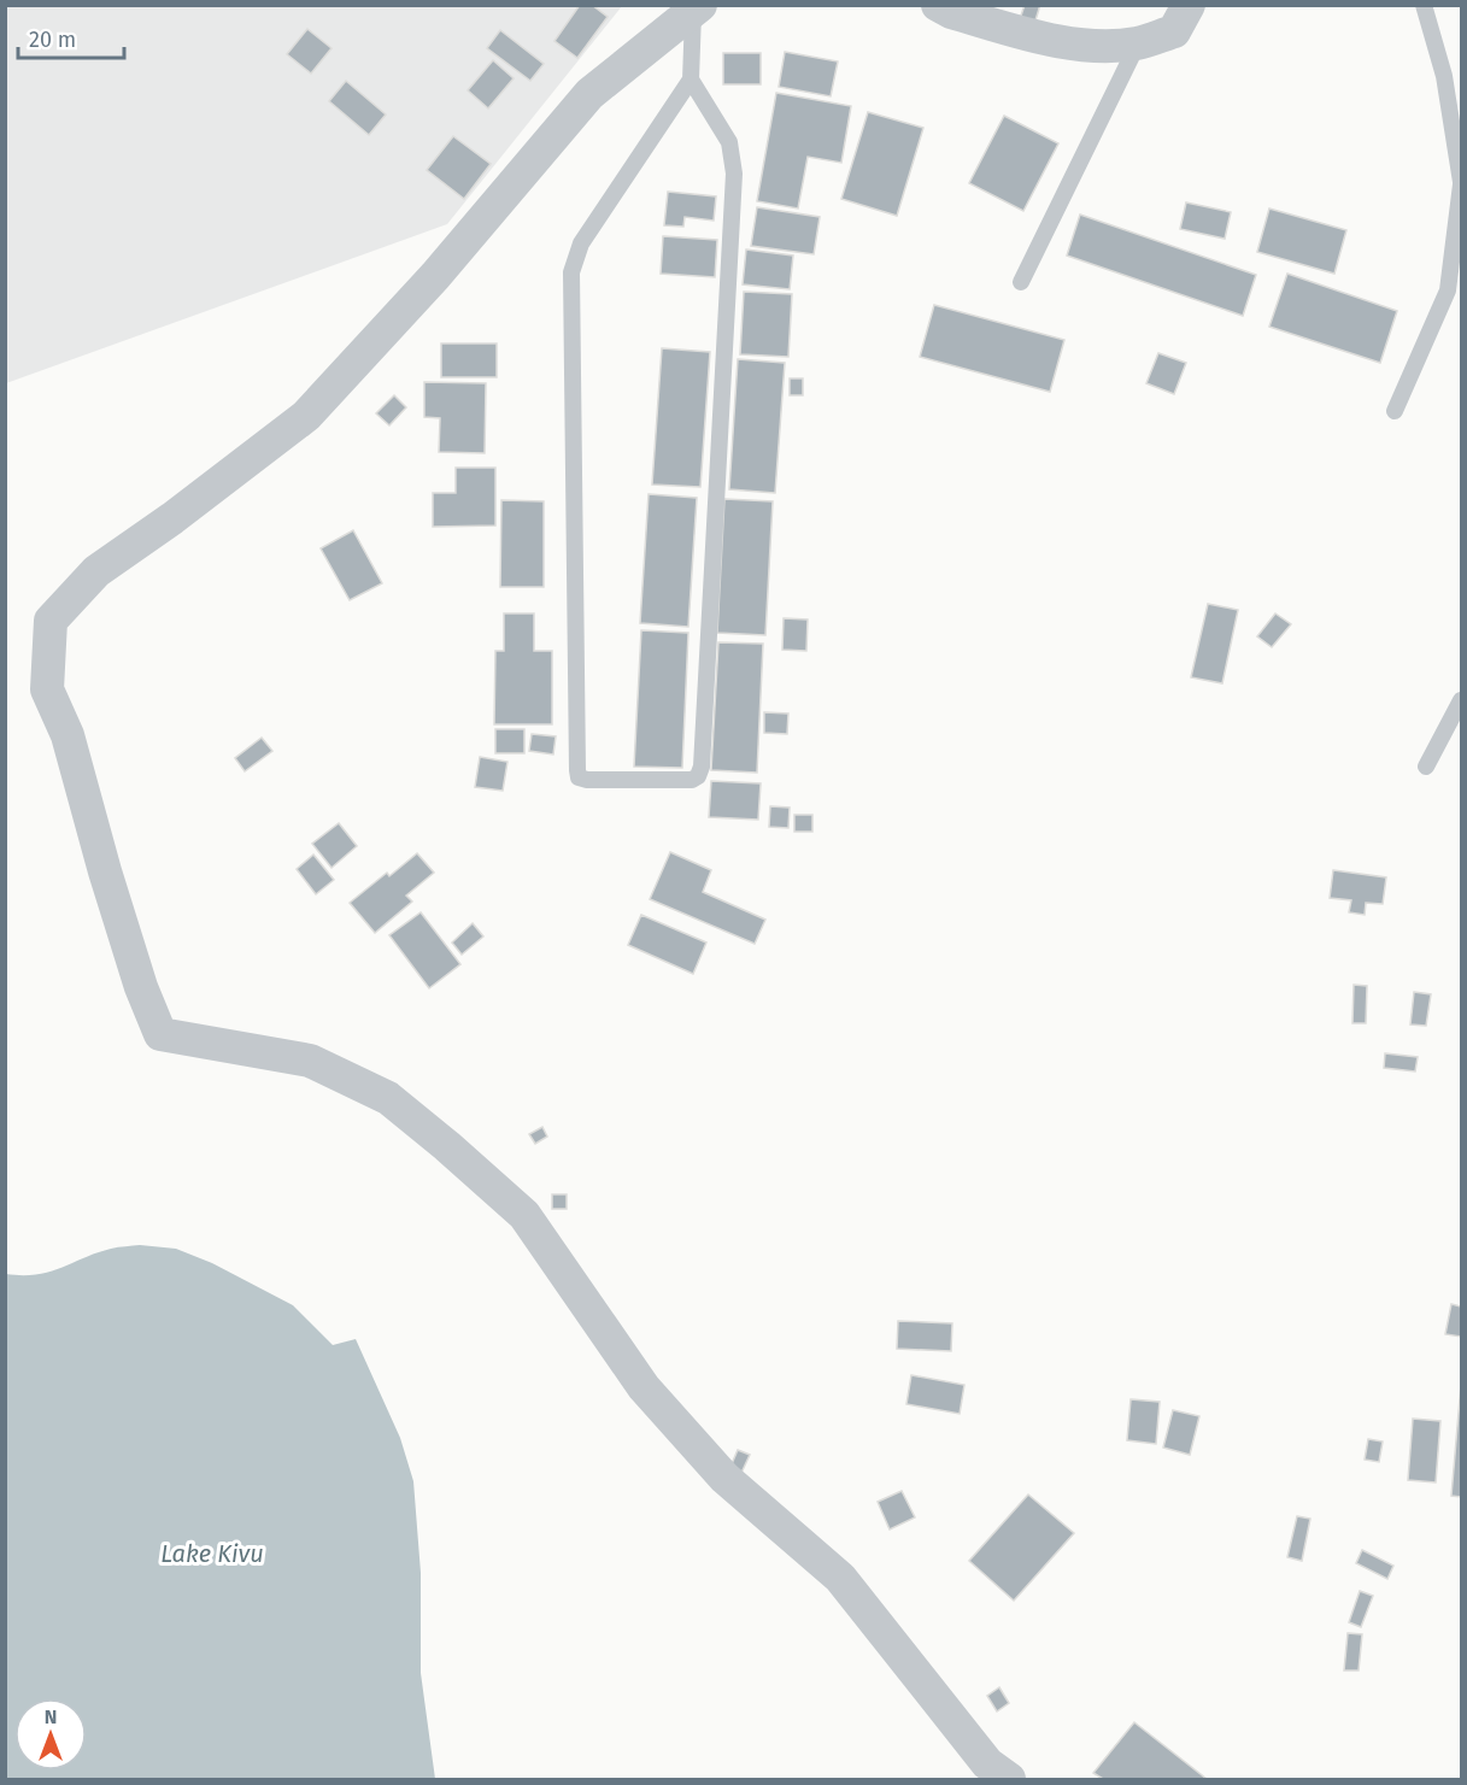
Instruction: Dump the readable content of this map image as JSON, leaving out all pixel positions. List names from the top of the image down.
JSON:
{
  "water": ["Lake Kivu"],
  "scale_bar": "20 m",
  "north": "top"
}
